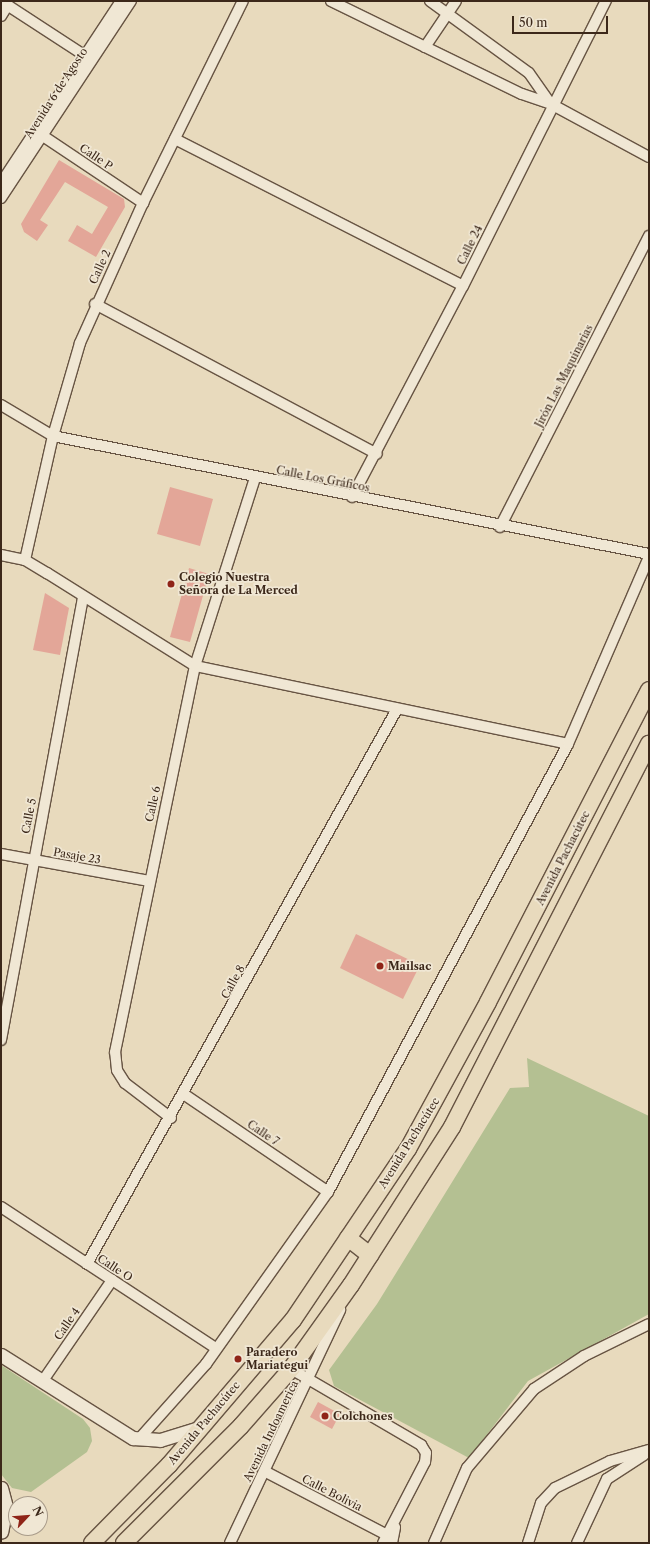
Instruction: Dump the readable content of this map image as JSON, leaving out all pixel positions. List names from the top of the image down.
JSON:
{
  "streets": {
    "main road": ["Avenida Pachacútec"],
    "street": [
      "Avenida 6 de Agosto",
      "Calle P",
      "Calle 24",
      "Calle 2",
      "Jirón Las Maquinarias",
      "Calle Los Gráficos",
      "Calle 6",
      "Calle 5",
      "Pasaje 23",
      "Calle 8",
      "Calle 7",
      "Calle O",
      "Calle 4",
      "Avenida Indoamerica",
      "Calle Bolivia"
    ]
  },
  "crossings": [
    ["Avenida 6 de Agosto", "Calle P"],
    ["Calle P", "Calle 2"],
    ["Calle 24", "Calle Los Gráficos"],
    ["Calle 2", "Calle Los Gráficos"],
    ["Jirón Las Maquinarias", "Calle Los Gráficos"],
    ["Calle Los Gráficos", "Calle 6"],
    ["Calle 6", "Pasaje 23"],
    ["Calle 6", "Calle 8"],
    ["Calle 5", "Pasaje 23"],
    ["Calle 8", "Calle 7"],
    ["Calle 8", "Calle O"],
    ["Calle O", "Calle 4"],
    ["Avenida Indoamerica", "Calle Bolivia"]
  ],
  "places": [
    "Colegio Nuestra Señora de La Merced",
    "Mailsac",
    "Paradero Mariategui",
    "Colchones"
  ],
  "scale_bar": "50 m",
  "north": "top right"
}
